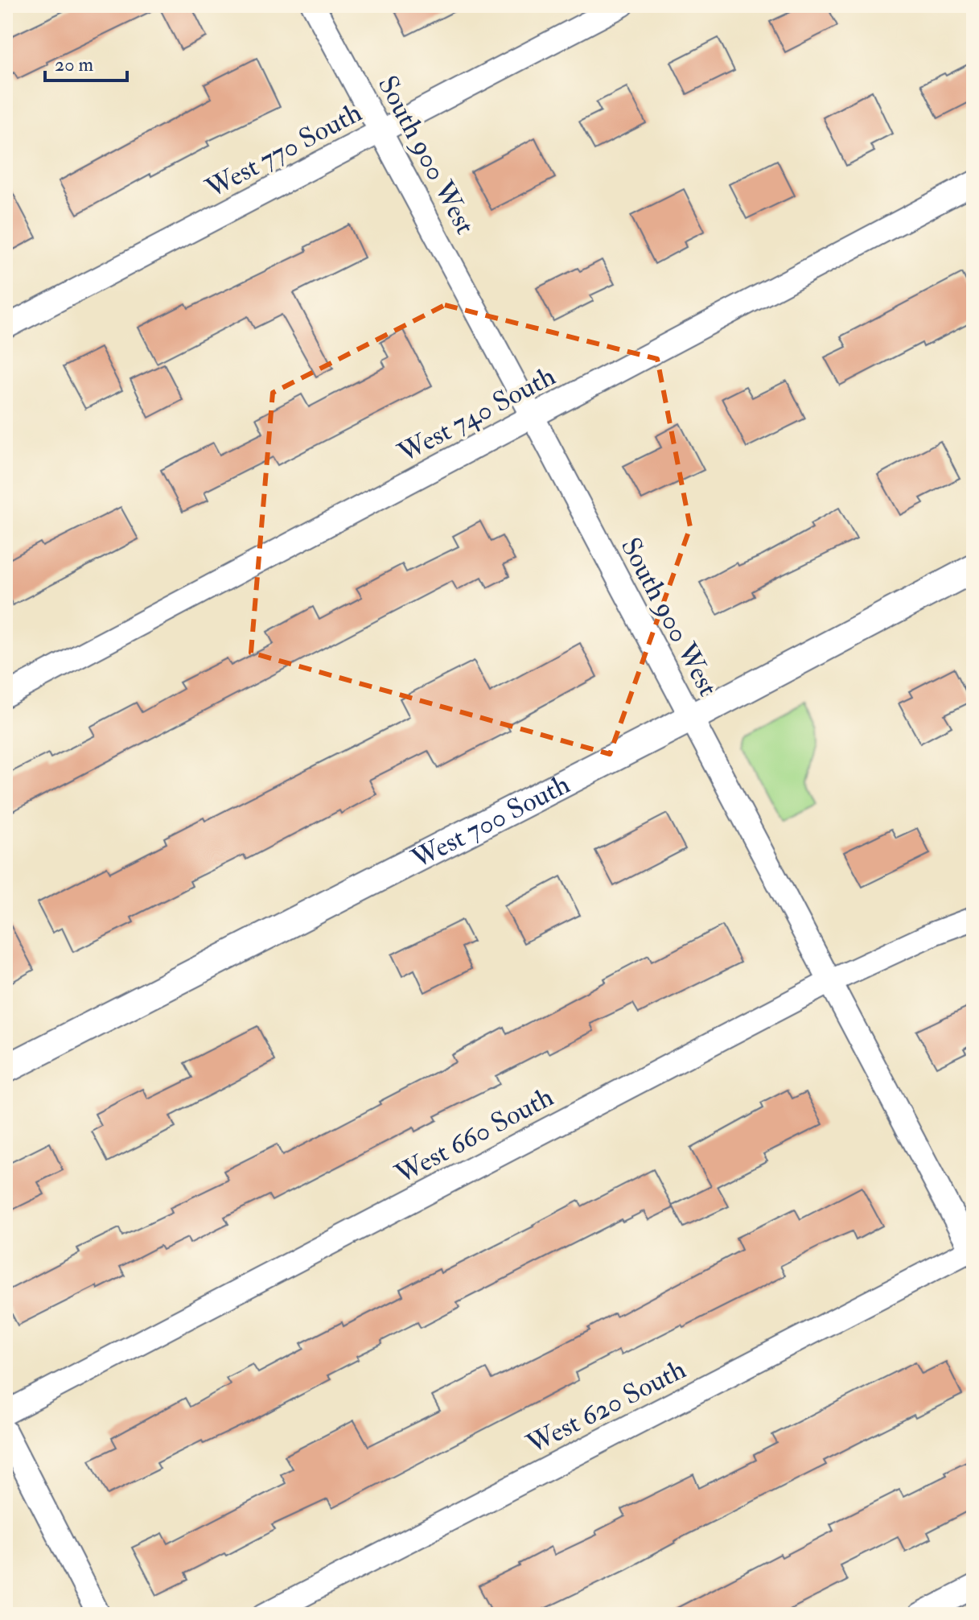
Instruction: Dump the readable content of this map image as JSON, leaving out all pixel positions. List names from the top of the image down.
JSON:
{
  "streets": {
    "street": [
      "West 770 South",
      "South 900 West",
      "West 740 South",
      "West 700 South",
      "West 660 South",
      "West 620 South"
    ]
  },
  "crossings": [
    ["West 770 South", "South 900 West"],
    ["South 900 West", "West 740 South"],
    ["South 900 West", "West 700 South"],
    ["South 900 West", "West 660 South"],
    ["South 900 West", "West 620 South"]
  ],
  "scale_bar": "20 m"
}
